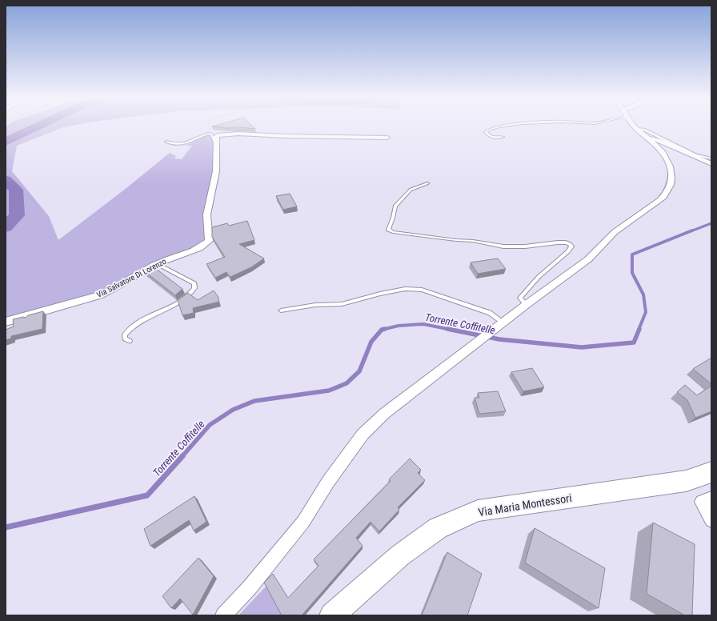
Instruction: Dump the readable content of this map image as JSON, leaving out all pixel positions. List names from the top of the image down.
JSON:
{
  "streets": {
    "street": ["Via Salvatore Di Lorenzo", "Via Maria Montessori"]
  },
  "water": ["Torrente Coffitelle"]
}
